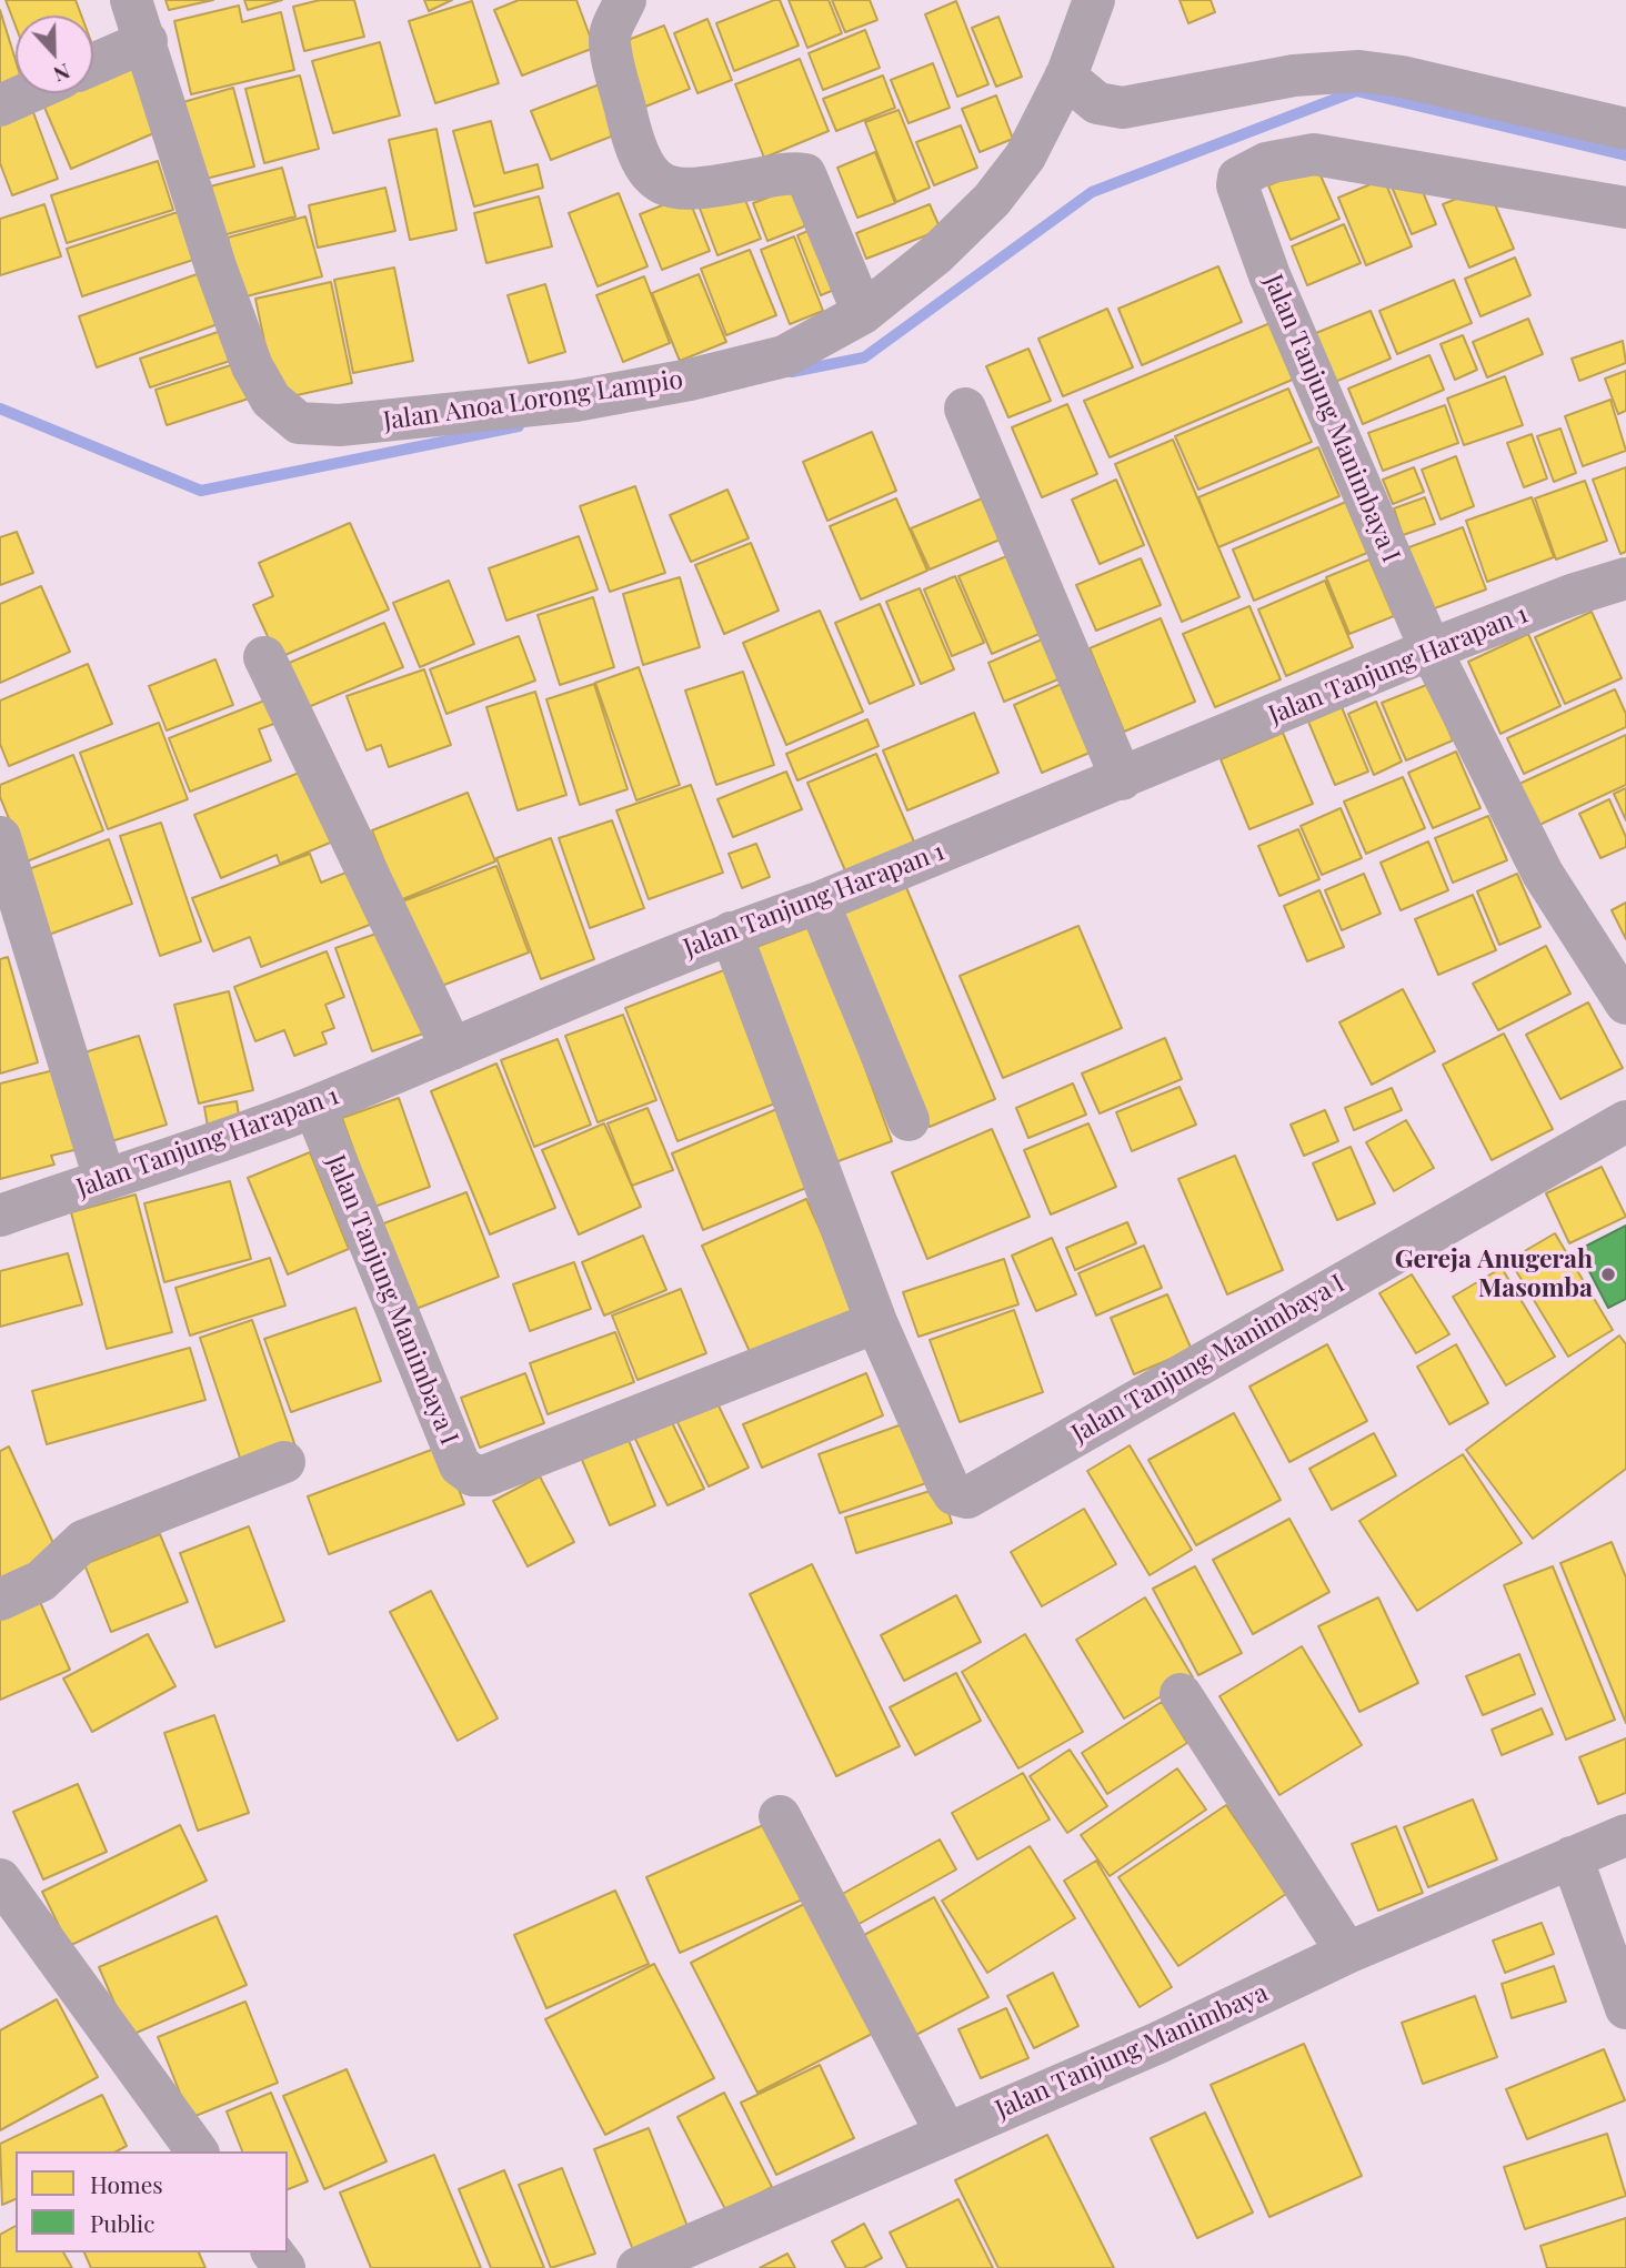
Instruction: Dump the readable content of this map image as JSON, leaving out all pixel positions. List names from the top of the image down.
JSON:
{
  "streets": {
    "street": [
      "Jalan Anoa Lorong Lampio",
      "Jalan Tanjung Manimbaya I",
      "Jalan Tanjung Harapan 1",
      "Jalan Tanjung Manimbaya"
    ]
  },
  "crossings": [
    ["Jalan Tanjung Manimbaya I", "Jalan Tanjung Harapan 1"]
  ],
  "places": ["Gereja Anugerah Masomba"],
  "legend": ["Homes", "Public"],
  "north": "bottom"
}
